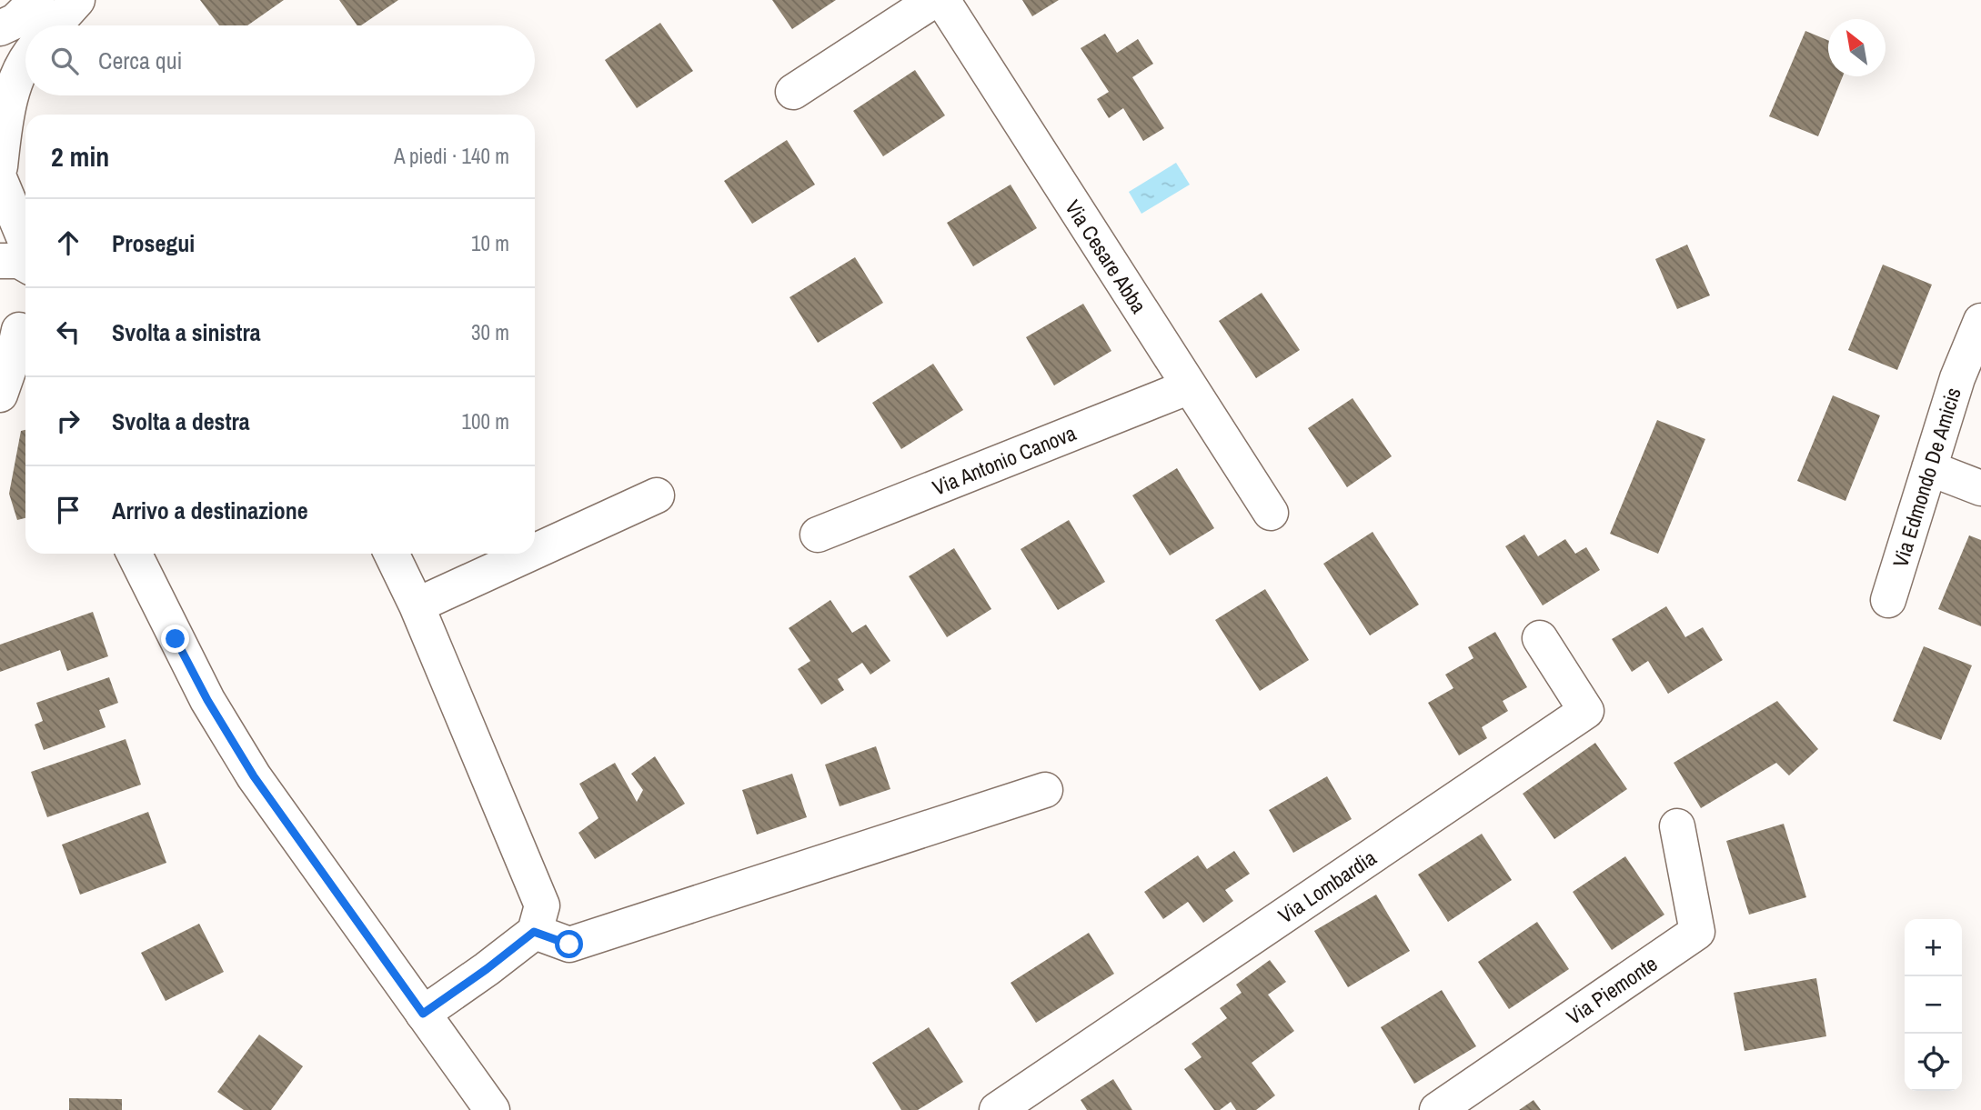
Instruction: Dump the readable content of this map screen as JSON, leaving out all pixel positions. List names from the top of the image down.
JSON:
{
  "streets": {
    "street": [
      "Via Cesare Abba",
      "Via Antonio Canova",
      "Via Edmondo De Amicis",
      "Via Lombardia",
      "Via Piemonte"
    ]
  },
  "crossings": [
    ["Via Cesare Abba", "Via Antonio Canova"]
  ],
  "north": "top left",
  "page": {
    "search": "Cerca qui",
    "heading": ["2 min", "A piedi · 140 m"],
    "list": [
      ["Prosegui", "10 m"],
      ["Svolta a sinistra", "30 m"],
      ["Svolta a destra", "100 m"],
      "Arrivo a destinazione"
    ],
    "map_buttons": ["+", "−"]
  }
}
